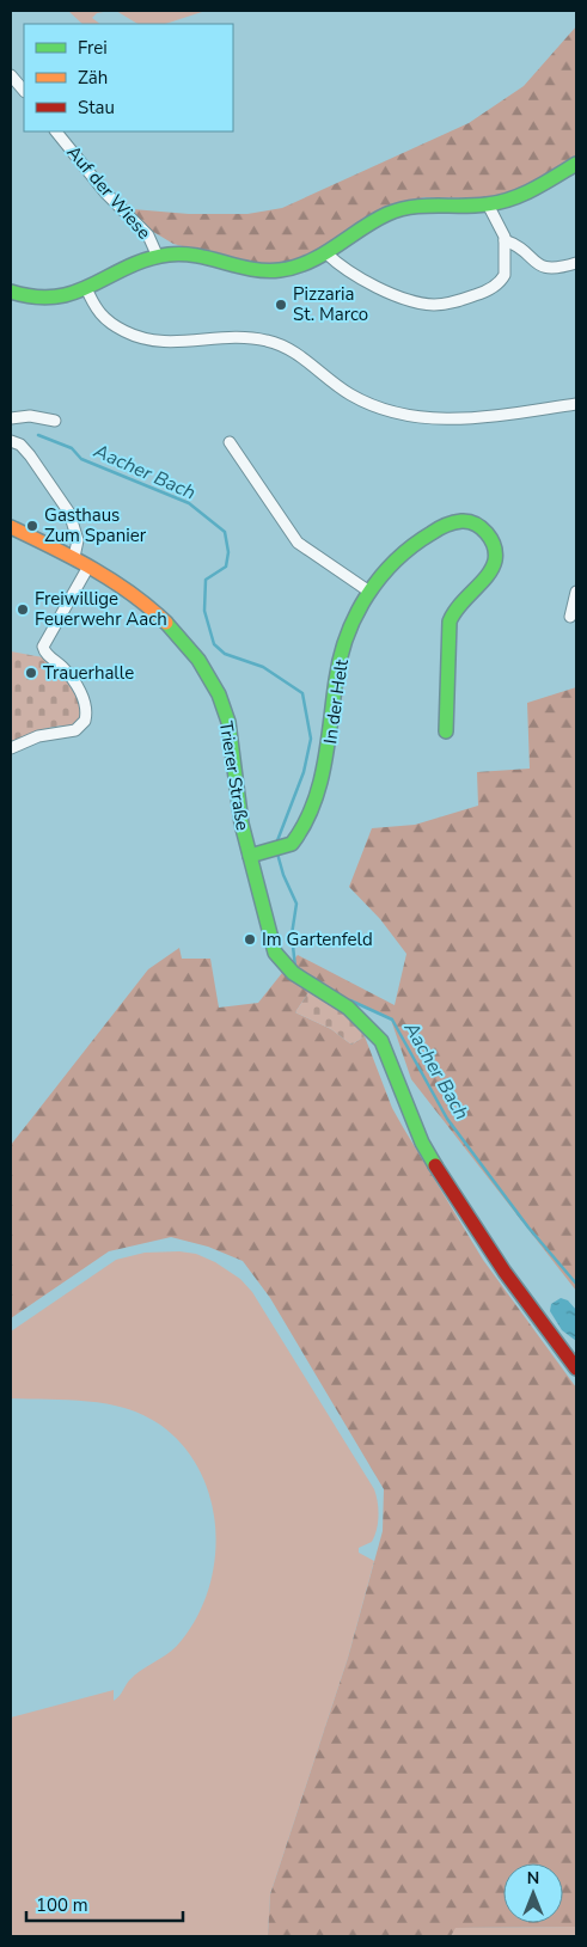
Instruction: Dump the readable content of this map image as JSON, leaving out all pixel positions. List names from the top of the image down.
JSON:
{
  "streets": {
    "main road": ["In der Helt", "Trierer Straße"],
    "street": ["Auf der Wiese"]
  },
  "crossings": [
    ["In der Helt", "Trierer Straße"]
  ],
  "water": ["Aacher Bach"],
  "places": [
    "Pizzaria St. Marco",
    "Gasthaus Zum Spanier",
    "Freiwillige Feuerwehr Aach",
    "Trauerhalle",
    "Im Gartenfeld"
  ],
  "legend": ["Frei", "Zäh", "Stau"],
  "scale_bar": "100 m",
  "north": "top"
}
